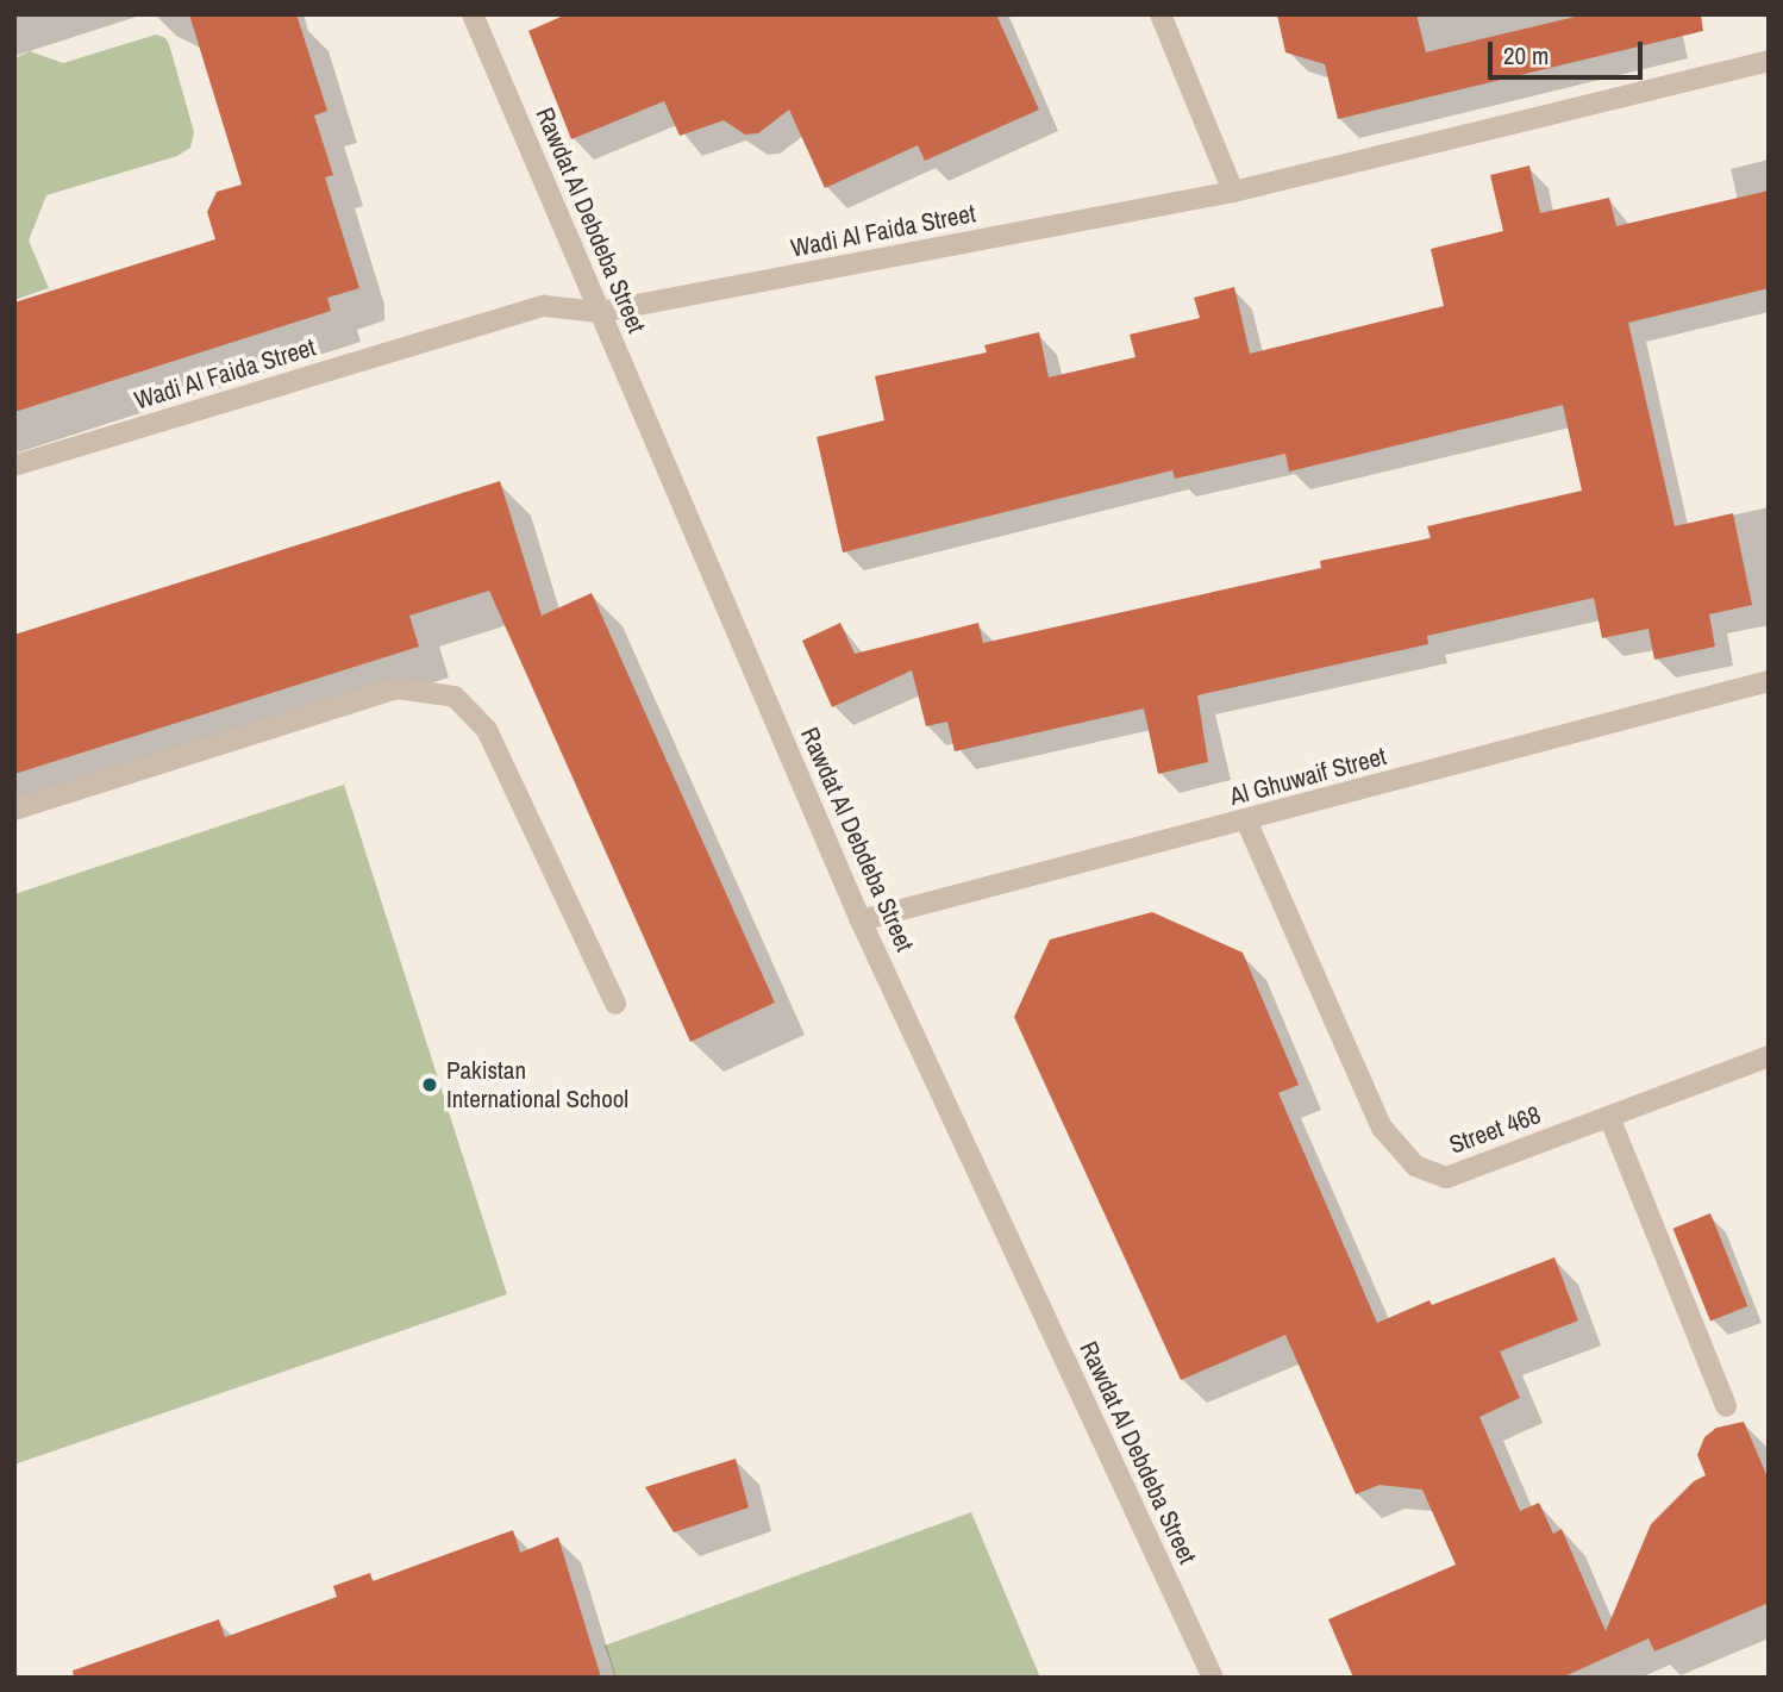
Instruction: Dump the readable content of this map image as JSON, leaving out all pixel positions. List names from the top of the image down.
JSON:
{
  "streets": {
    "street": [
      "Rawdat Al Debdeba Street",
      "Wadi Al Faida Street",
      "Al Ghuwaif Street",
      "Street 468"
    ]
  },
  "crossings": [
    ["Rawdat Al Debdeba Street", "Wadi Al Faida Street"],
    ["Rawdat Al Debdeba Street", "Al Ghuwaif Street"],
    ["Al Ghuwaif Street", "Street 468"]
  ],
  "places": ["Pakistan International School"],
  "scale_bar": "20 m"
}
